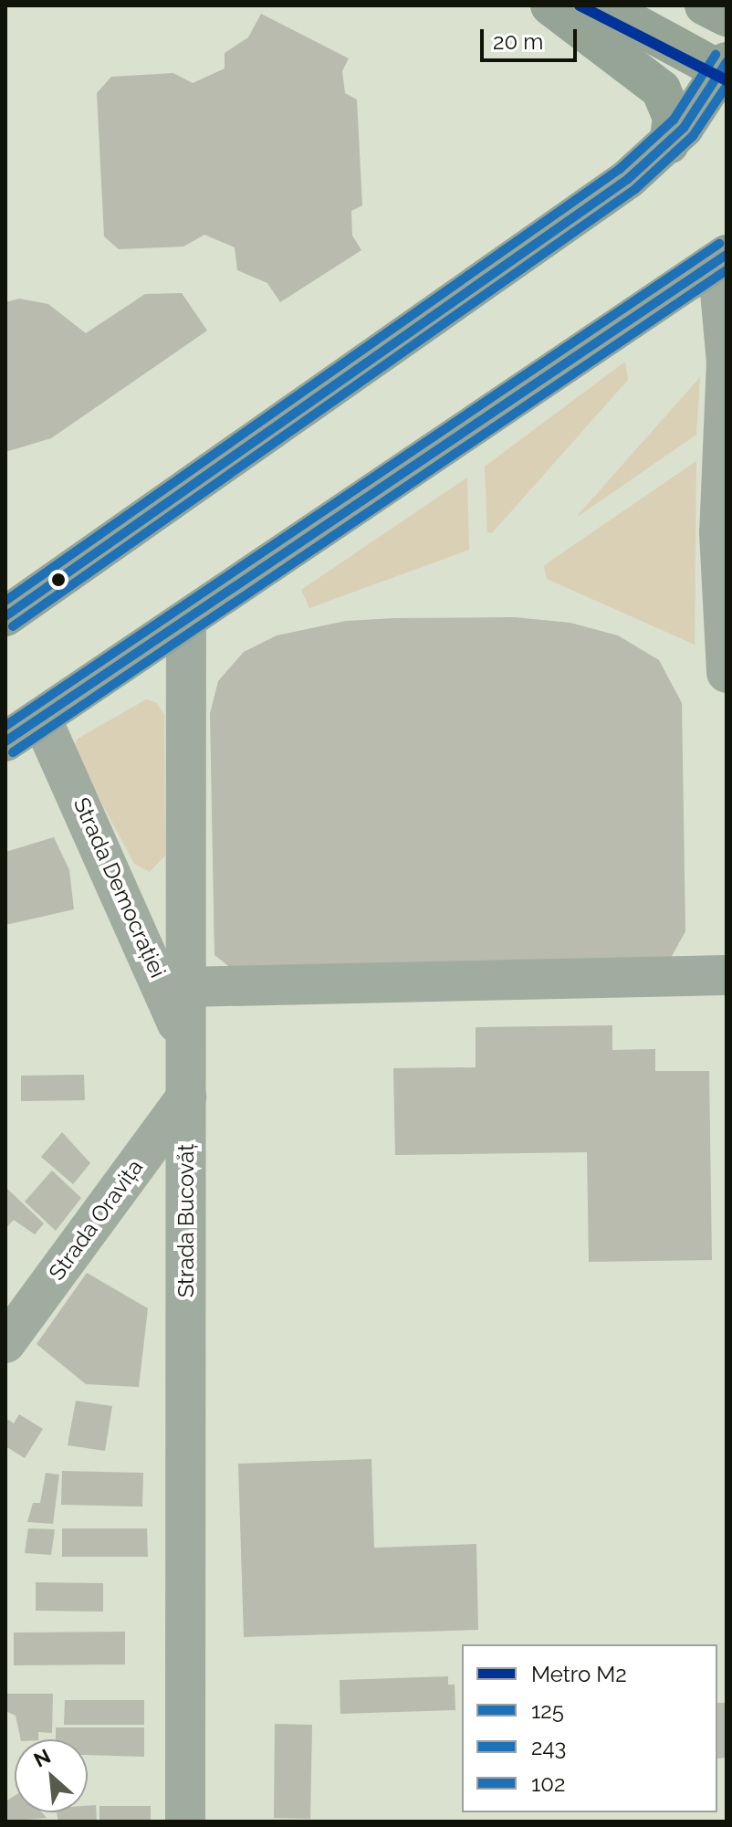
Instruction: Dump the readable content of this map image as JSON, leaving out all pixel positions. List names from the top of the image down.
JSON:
{
  "streets": {
    "street": ["Strada Democrației", "Strada Oravița", "Strada Bucovăț"]
  },
  "crossings": [
    ["Strada Democrației", "Strada Oravița"],
    ["Strada Democrației", "Strada Bucovăț"],
    ["Strada Oravița", "Strada Bucovăț"]
  ],
  "lines": [
    "metro line M2",
    "transit line 102",
    "transit line 125",
    "transit line 243"
  ],
  "legend": [
    "Metro M2",
    "125",
    "243",
    "102"
  ],
  "scale_bar": "20 m",
  "north": "top left"
}
